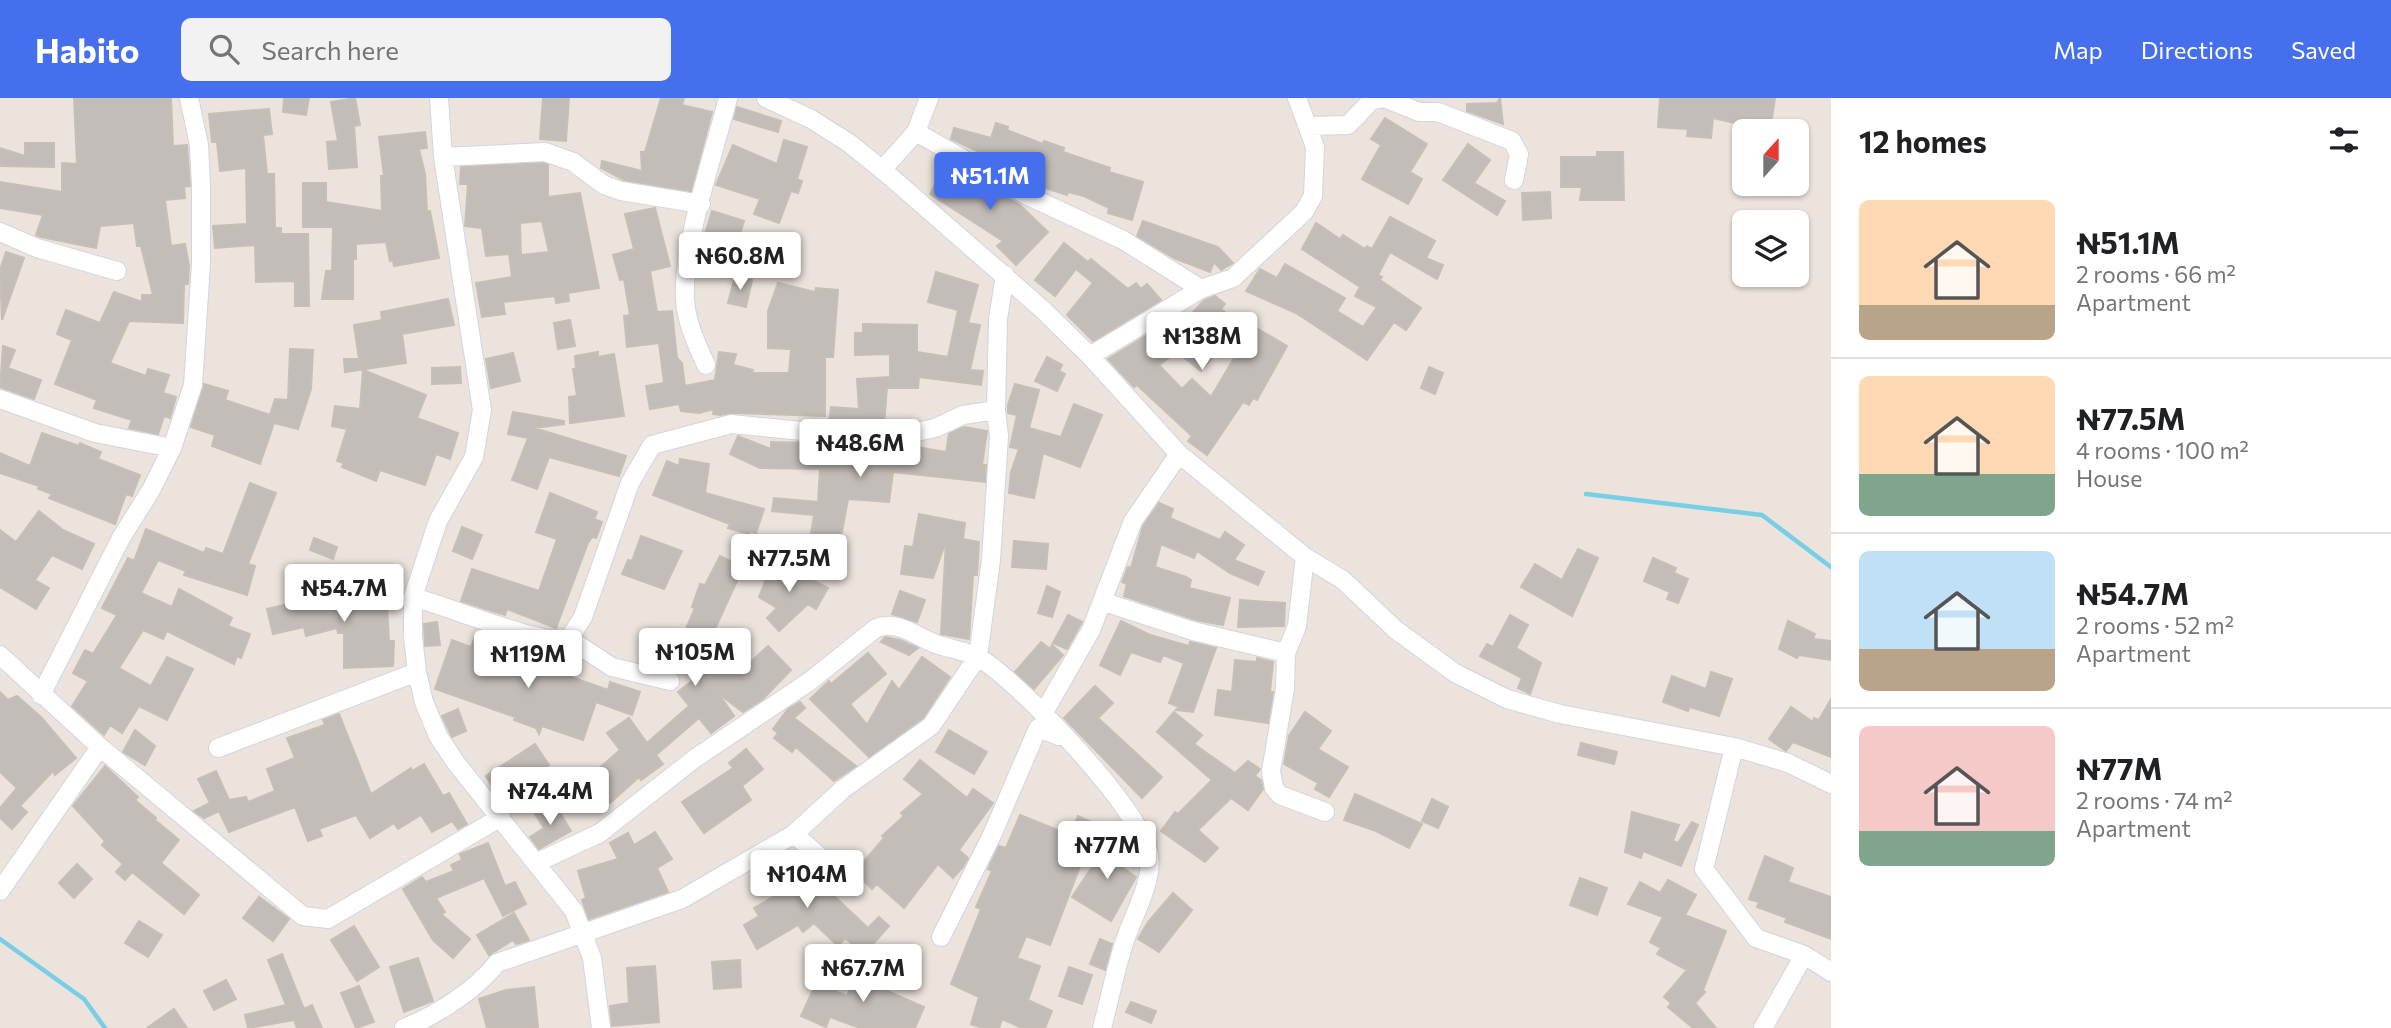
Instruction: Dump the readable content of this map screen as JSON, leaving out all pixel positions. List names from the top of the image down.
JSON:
{
  "north": "top",
  "page": {
    "header": "Habito",
    "search": "Search here",
    "nav": ["Map", "Directions", "Saved"],
    "heading": "12 homes",
    "price": [
      "₦51.1M",
      "₦60.8M",
      "₦138M",
      "₦48.6M",
      "₦77.5M",
      "₦54.7M",
      "₦105M",
      "₦119M",
      "₦74.4M",
      "₦77M",
      "₦104M",
      "₦67.7M"
    ],
    "list": [
      {
        "name": "₦51.1M",
        "note": "2 rooms · 66 m² · Apartment"
      },
      {
        "name": "₦77.5M",
        "note": "4 rooms · 100 m² · House"
      },
      {
        "name": "₦54.7M",
        "note": "2 rooms · 52 m² · Apartment"
      },
      {
        "name": "₦77M",
        "note": "2 rooms · 74 m² · Apartment"
      }
    ]
  }
}
